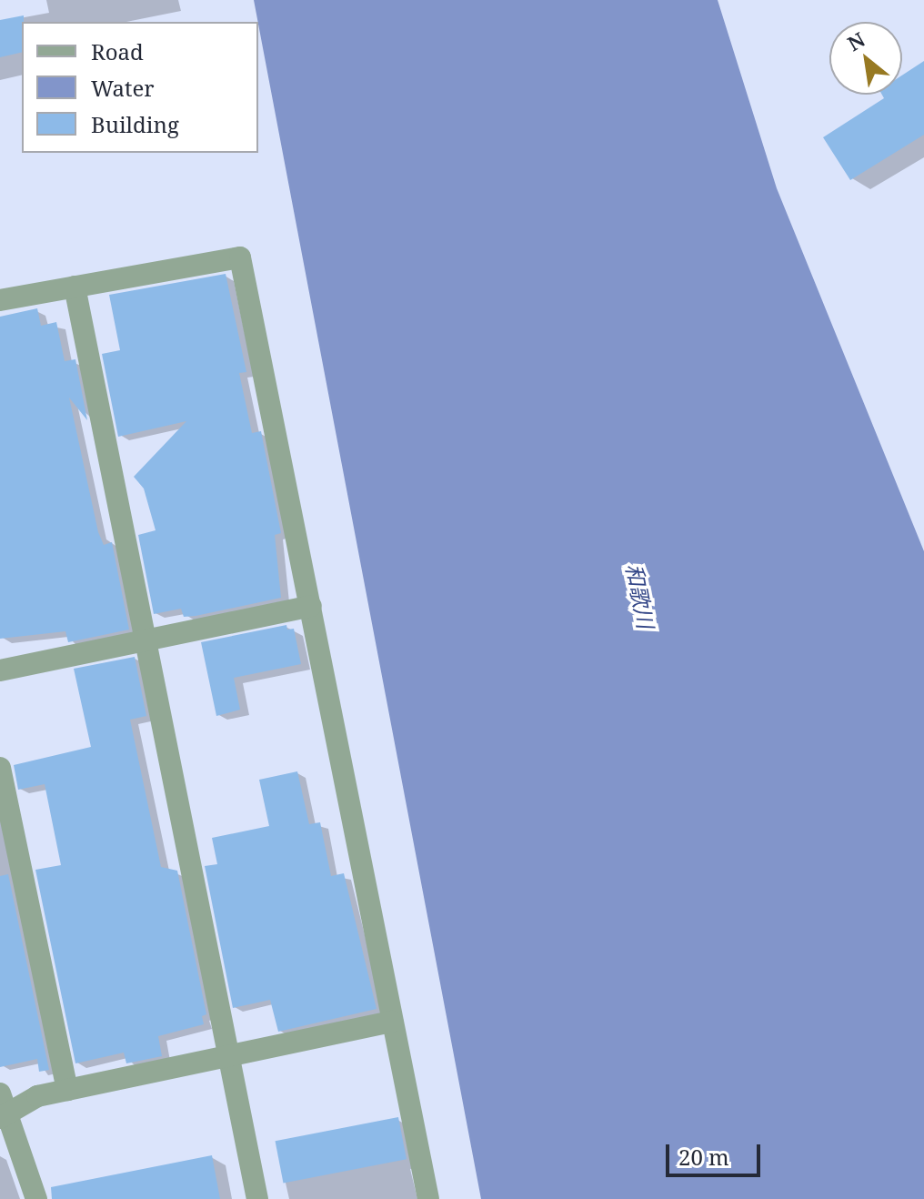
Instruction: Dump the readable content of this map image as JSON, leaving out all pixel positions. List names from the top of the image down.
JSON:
{
  "water": ["和歌川"],
  "legend": ["Road", "Water", "Building"],
  "scale_bar": "20 m",
  "north": "top left"
}
